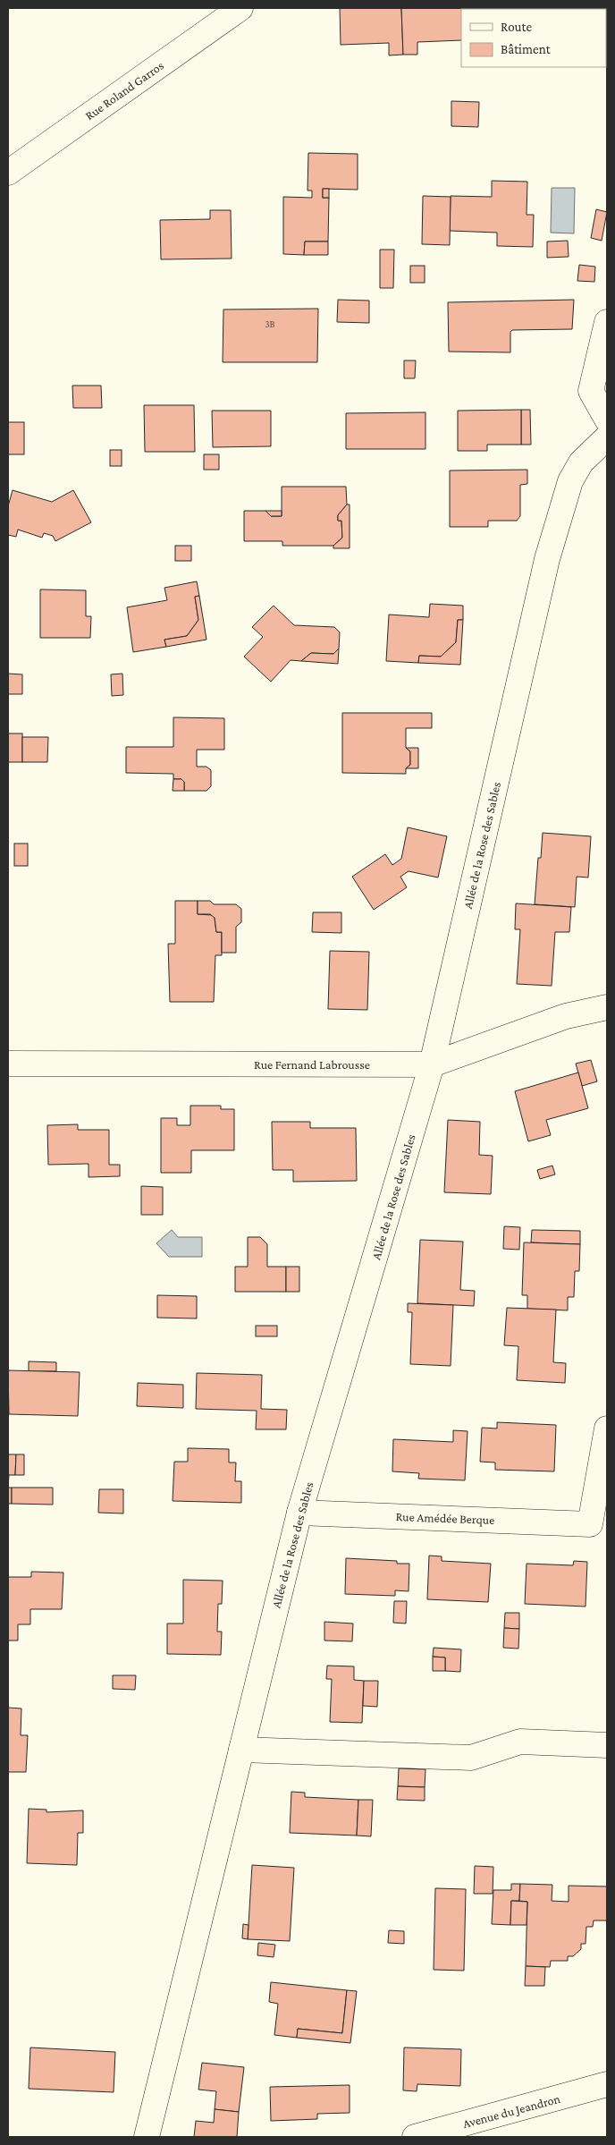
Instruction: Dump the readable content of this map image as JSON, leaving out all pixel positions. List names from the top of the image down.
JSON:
{
  "streets": {
    "street": [
      "Rue Roland Garros",
      "Allée de la Rose des Sables",
      "Rue Fernand Labrousse",
      "Rue Amédée Berque",
      "Avenue du Jeandron"
    ]
  },
  "crossings": [
    ["Allée de la Rose des Sables", "Rue Fernand Labrousse"],
    ["Allée de la Rose des Sables", "Rue Amédée Berque"]
  ],
  "house_numbers": ["3B"],
  "legend": ["Route", "Bâtiment"]
}
